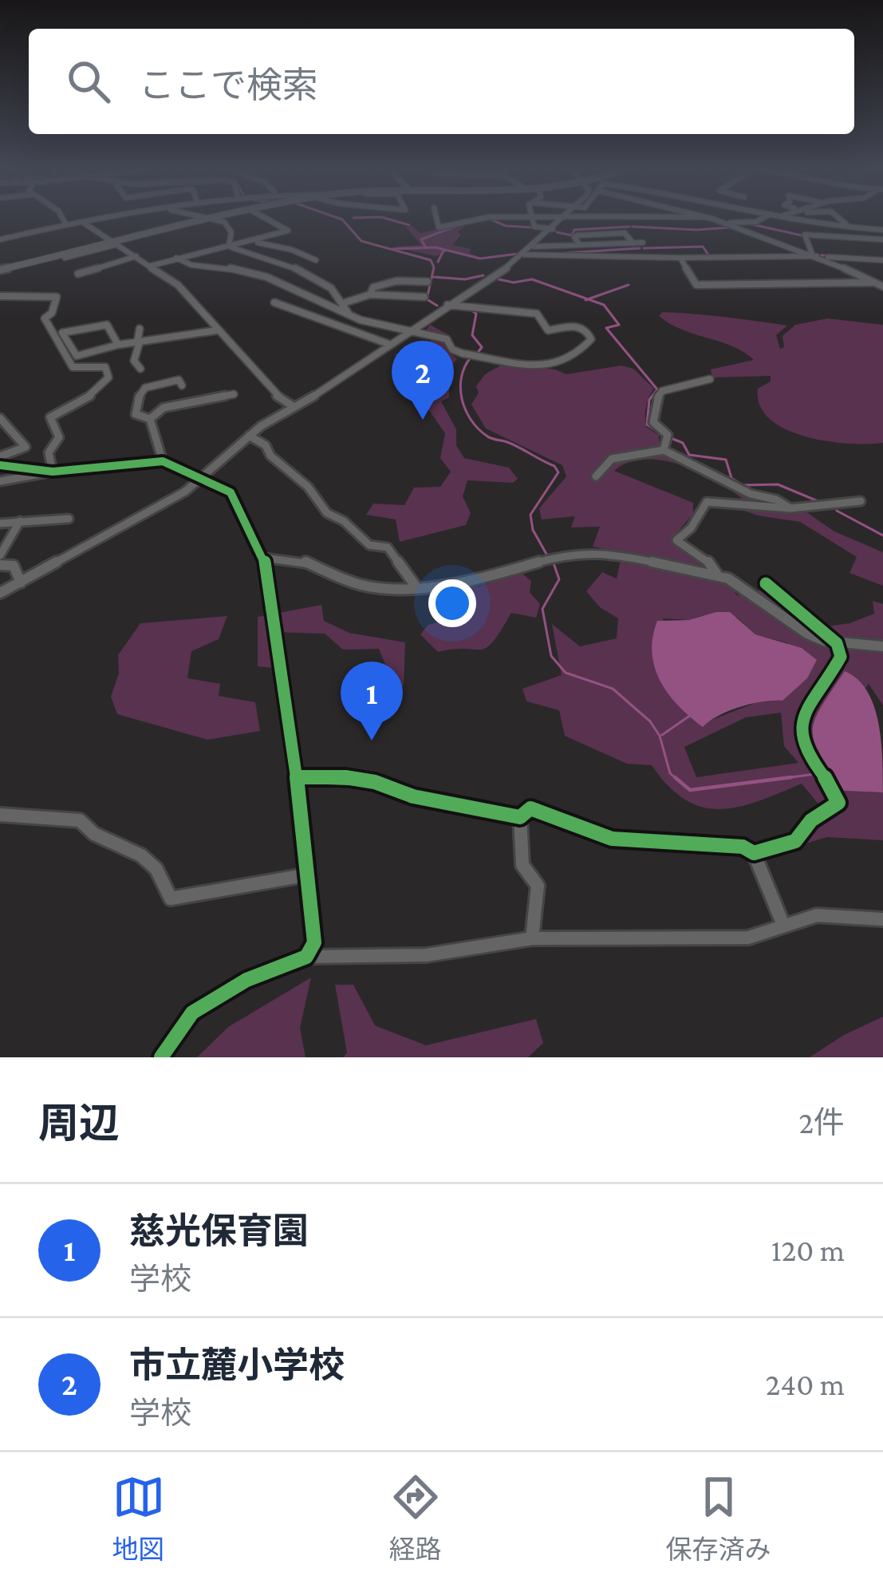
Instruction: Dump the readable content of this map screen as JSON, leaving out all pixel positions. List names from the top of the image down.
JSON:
{
  "page": {
    "search": "ここで検索",
    "pins": ["2", "1"],
    "heading": ["周辺", "2件"],
    "list": [
      {
        "mark": "1",
        "name": "慈光保育園",
        "note": "学校",
        "value": "120 m"
      },
      {
        "mark": "2",
        "name": "市立麓小学校",
        "note": "学校",
        "value": "240 m"
      }
    ],
    "nav": ["地図", "経路", "保存済み"]
  }
}
